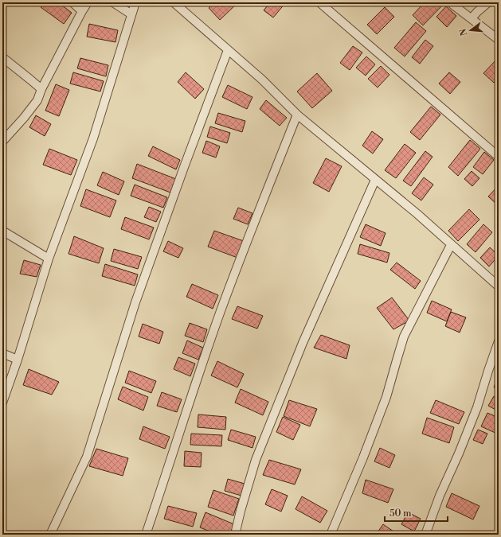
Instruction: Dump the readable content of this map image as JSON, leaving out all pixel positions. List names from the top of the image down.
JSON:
{
  "scale_bar": "50 m",
  "north": "left"
}
